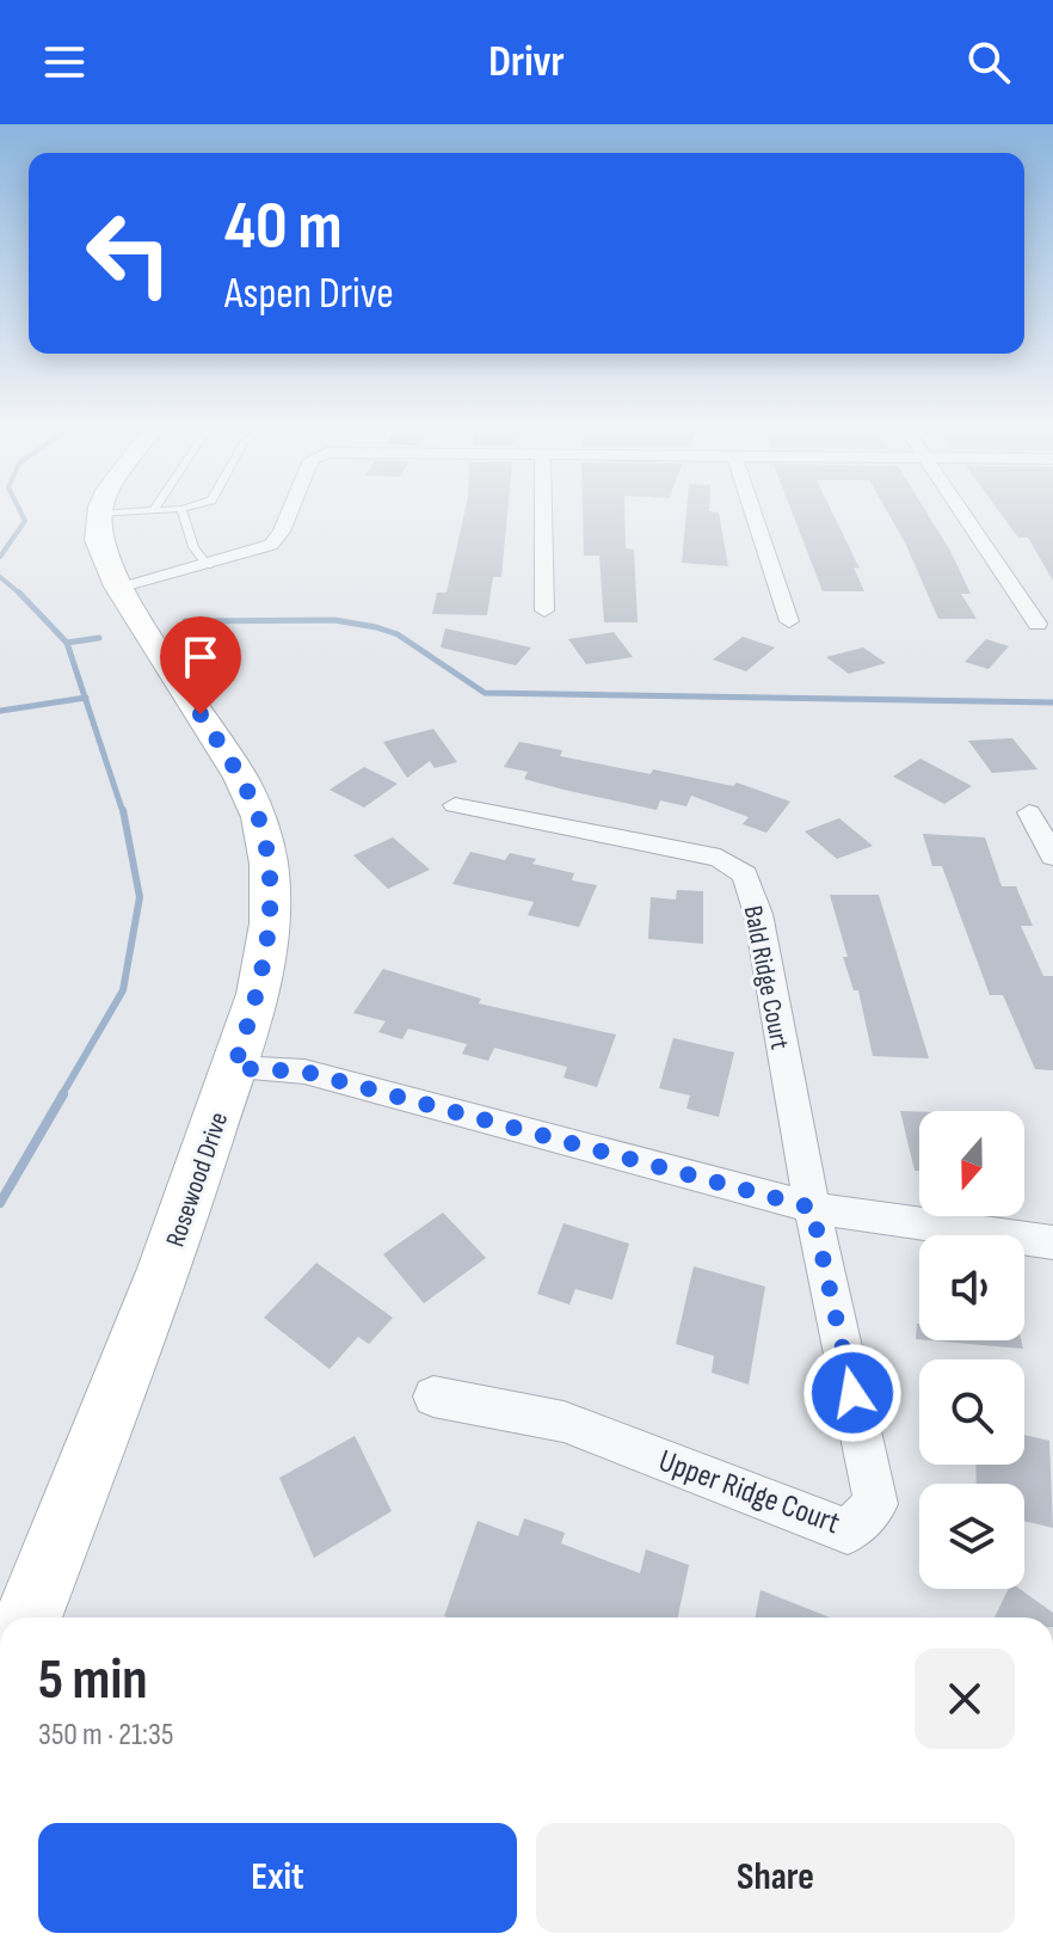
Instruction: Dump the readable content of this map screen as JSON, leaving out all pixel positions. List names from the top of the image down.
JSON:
{
  "streets": {
    "main road": ["Rosewood Drive"],
    "street": ["Bald Ridge Court", "Upper Ridge Court"]
  },
  "crossings": [
    ["Bald Ridge Court", "Upper Ridge Court"]
  ],
  "north": "bottom",
  "page": {
    "header": "Drivr",
    "turn": ["40 m", "Aspen Drive"],
    "heading": ["5 min", "350 m · 21:35"],
    "buttons": ["Exit", "Share"]
  }
}
